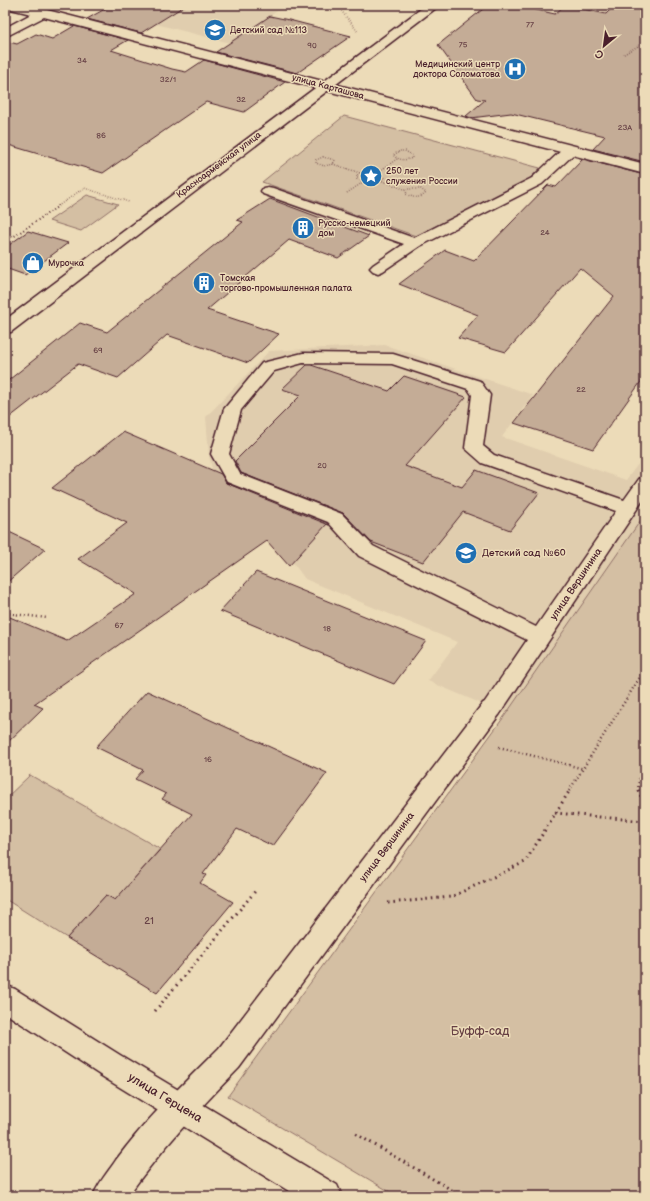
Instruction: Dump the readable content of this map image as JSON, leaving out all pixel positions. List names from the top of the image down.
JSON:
{
  "streets": {
    "street": [
      "улица Карташова",
      "Красноармейская улица",
      "улица Вершинина",
      "улица Герцена"
    ]
  },
  "crossings": [
    ["улица Карташова", "Красноармейская улица"],
    ["улица Вершинина", "улица Герцена"]
  ],
  "parks": ["Буфф-сад"],
  "places": {
    "school or university": ["Детский сад №113", "Детский сад №60"],
    "hospital": ["Медицинский центр доктора Соломатова"],
    "place": ["250 лет служения России"],
    "building": ["Русско-немецкий дом", "Томская торгово-промышленная палата"],
    "shop": ["Мурочка"]
  },
  "house_numbers": [
    "77",
    "75",
    "90",
    "34",
    "32/1",
    "32",
    "23А",
    "86",
    "24",
    "69",
    "22",
    "20",
    "67",
    "18",
    "16",
    "21"
  ],
  "north": "bottom left"
}
